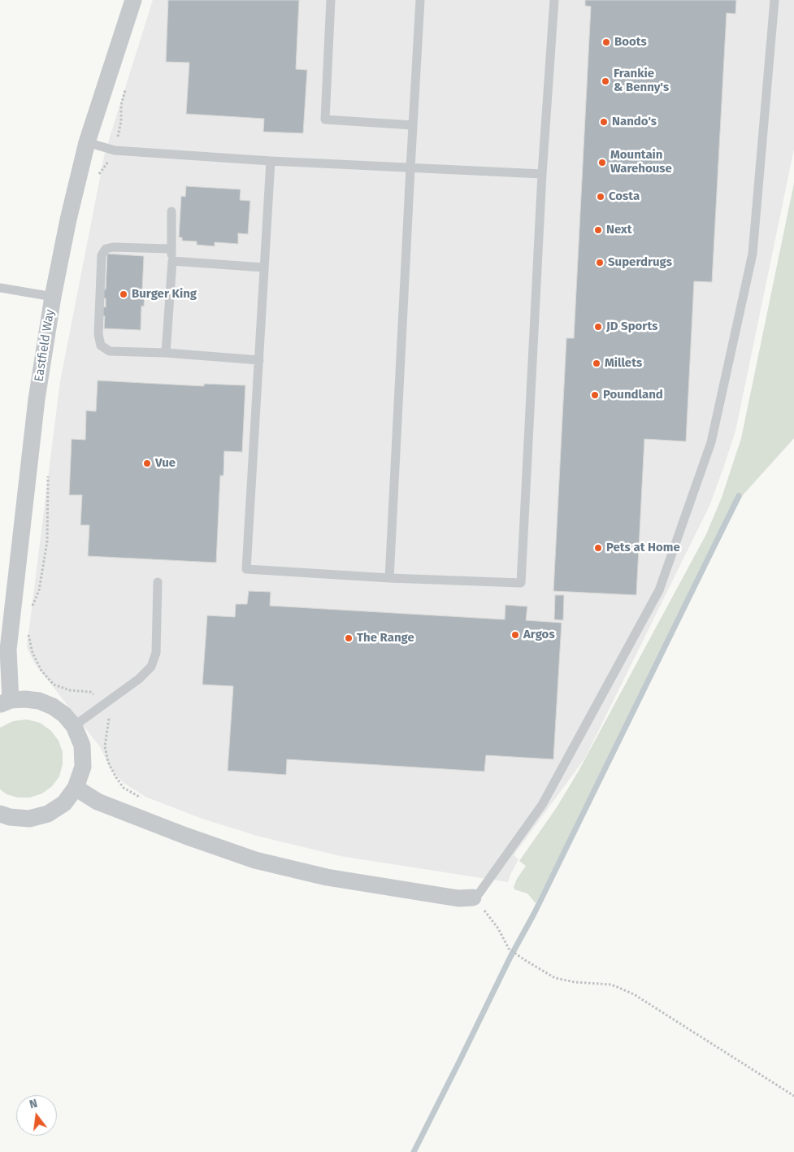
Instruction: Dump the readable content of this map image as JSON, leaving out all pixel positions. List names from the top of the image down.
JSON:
{
  "streets": {
    "street": ["Eastfield Way"]
  },
  "places": [
    "Boots",
    "Frankie & Benny's",
    "Nando's",
    "Mountain Warehouse",
    "Costa",
    "Next",
    "Superdrugs",
    "Burger King",
    "JD Sports",
    "Millets",
    "Poundland",
    "Vue",
    "Pets at Home",
    "Argos",
    "The Range"
  ],
  "north": "top"
}
